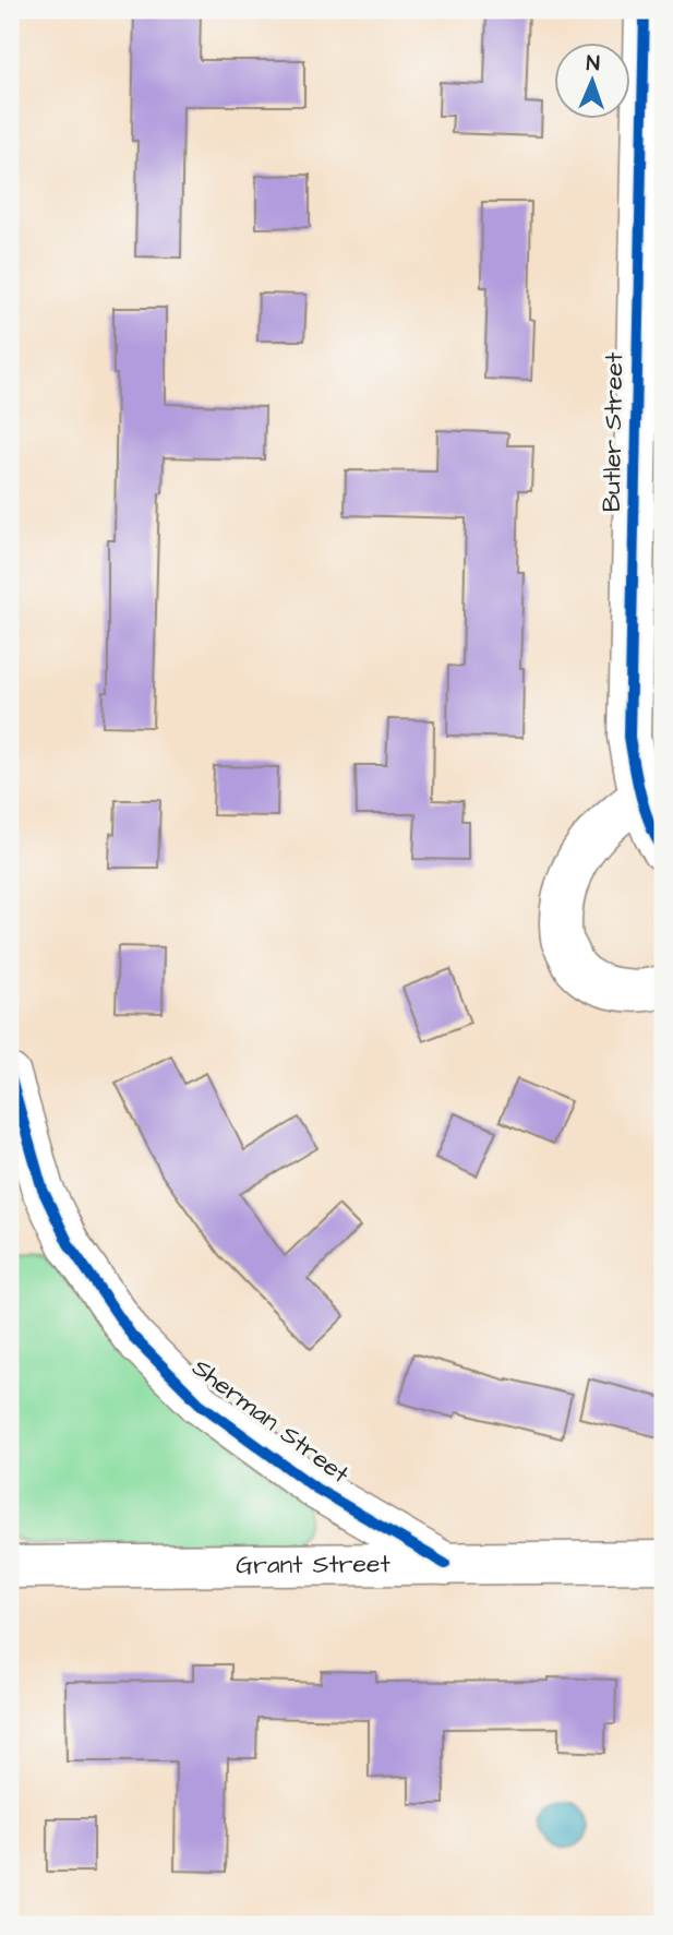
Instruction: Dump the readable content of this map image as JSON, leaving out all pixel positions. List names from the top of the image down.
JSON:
{
  "streets": {
    "street": ["Butler Street", "Sherman Street", "Grant Street"]
  },
  "crossings": [
    ["Sherman Street", "Grant Street"]
  ],
  "north": "top"
}
